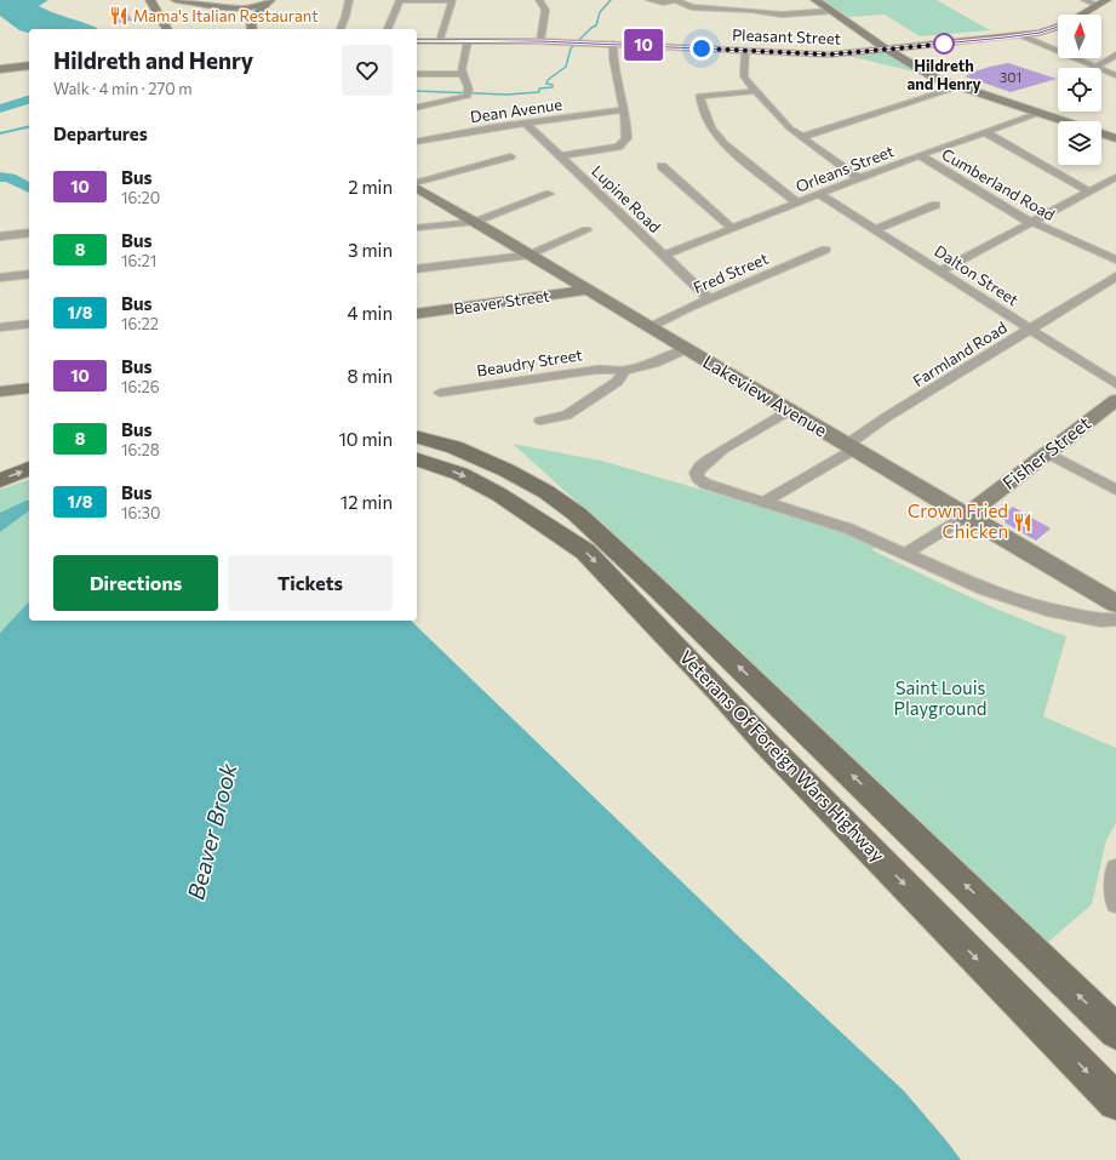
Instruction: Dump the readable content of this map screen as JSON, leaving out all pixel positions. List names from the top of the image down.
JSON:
{
  "streets": {
    "main road": [
      "Pleasant Street",
      "Beaver Street",
      "Lakeview Avenue",
      "Fisher Street",
      "Veterans Of Foreign Wars Highway"
    ],
    "street": [
      "Dean Avenue",
      "Orleans Street",
      "Cumberland Road",
      "Lupine Road",
      "Fred Street",
      "Dalton Street",
      "Farmland Road",
      "Beaudry Street"
    ]
  },
  "crossings": [
    ["Dean Avenue", "Lupine Road"],
    ["Orleans Street", "Cumberland Road"],
    ["Orleans Street", "Lupine Road"],
    ["Orleans Street", "Dalton Street"],
    ["Lupine Road", "Fred Street"],
    ["Fred Street", "Lakeview Avenue"],
    ["Dalton Street", "Farmland Road"],
    ["Beaver Street", "Lakeview Avenue"],
    ["Farmland Road", "Lakeview Avenue"],
    ["Lakeview Avenue", "Fisher Street"]
  ],
  "water": ["Beaver Brook"],
  "parks": ["Saint Louis Playground"],
  "places": {
    "restaurant": ["Mama's Italian Restaurant", "Crown Fried Chicken"],
    "other": ["Hildreth and Henry"]
  },
  "lines": ["bus line 10"],
  "house_numbers": ["301"],
  "north": "top",
  "page": {
    "on_map": "10",
    "heading": [
      ["Hildreth and Henry", "Walk · 4 min · 270 m"],
      "Departures"
    ],
    "list": [
      {
        "mark": "10",
        "name": "Bus",
        "note": "16:20",
        "value": "2 min"
      },
      {
        "mark": "8",
        "name": "Bus",
        "note": "16:21",
        "value": "3 min"
      },
      {
        "mark": "1/8",
        "name": "Bus",
        "note": "16:22",
        "value": "4 min"
      },
      {
        "mark": "10",
        "name": "Bus",
        "note": "16:26",
        "value": "8 min"
      },
      {
        "mark": "8",
        "name": "Bus",
        "note": "16:28",
        "value": "10 min"
      },
      {
        "mark": "1/8",
        "name": "Bus",
        "note": "16:30",
        "value": "12 min"
      }
    ],
    "buttons": ["Directions", "Tickets"]
  }
}
